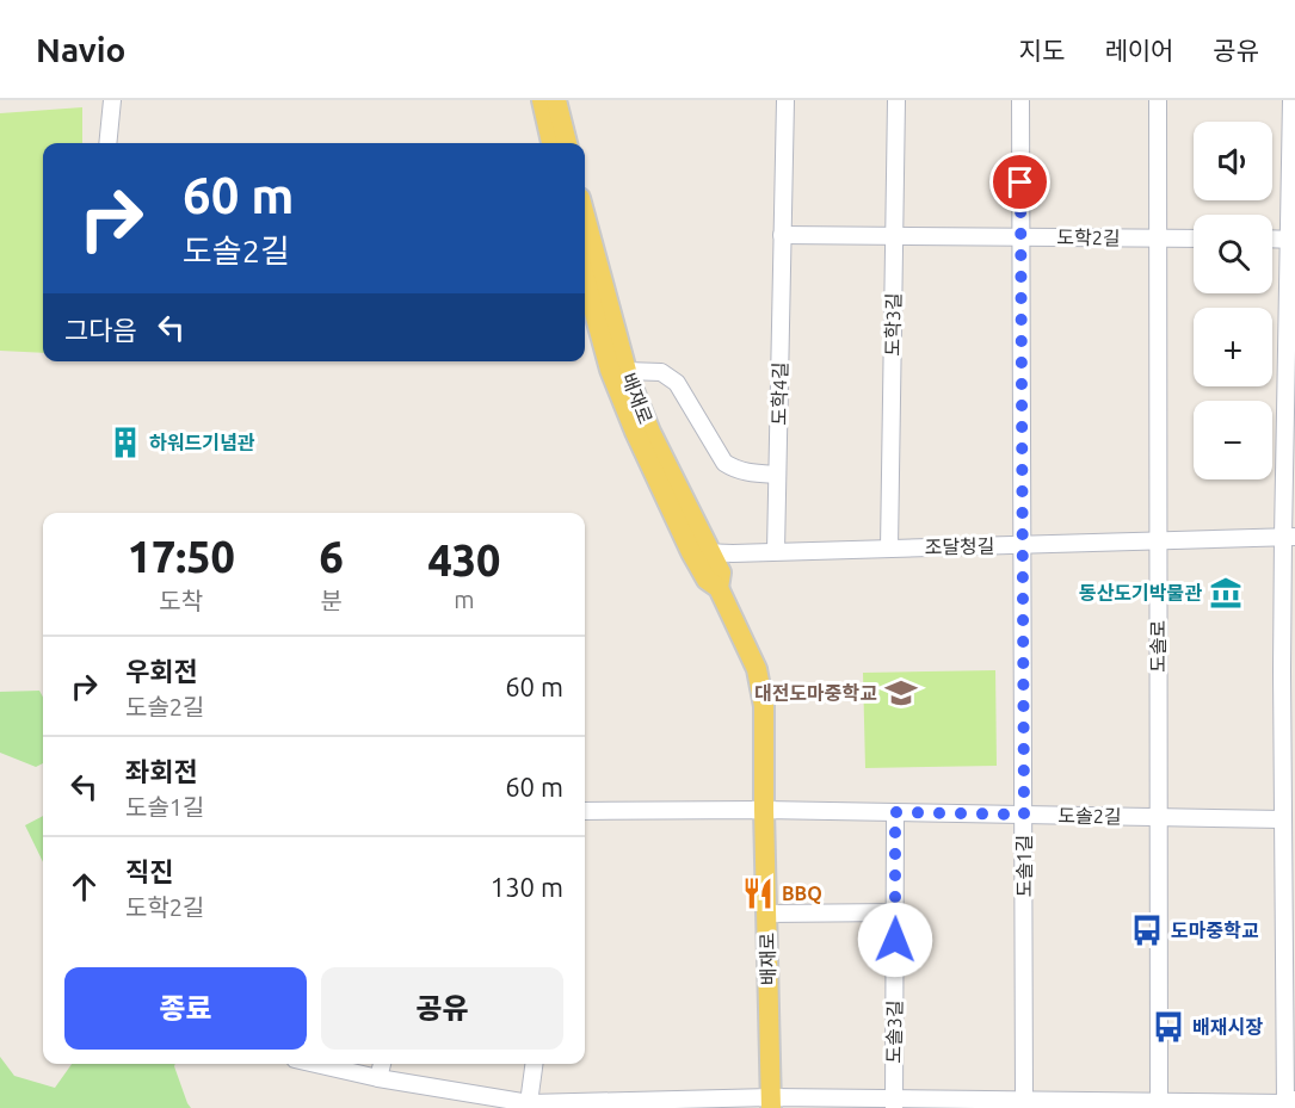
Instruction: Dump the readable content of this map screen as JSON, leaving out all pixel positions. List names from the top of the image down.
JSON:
{
  "streets": {
    "main road": ["배재로"],
    "street": [
      "도학2길",
      "도학3길",
      "도학4길",
      "조달청길",
      "도솔로",
      "도솔2길",
      "도솔1길",
      "도솔3길"
    ]
  },
  "crossings": [
    ["도학2길", "도학3길"],
    ["도학2길", "도솔로"],
    ["도학3길", "조달청길"],
    ["도학4길", "조달청길"],
    ["배재로", "조달청길"],
    ["배재로", "도솔2길"],
    ["조달청길", "도솔로"],
    ["조달청길", "도솔1길"],
    ["도솔로", "도솔2길"],
    ["도솔2길", "도솔1길"],
    ["도솔2길", "도솔3길"]
  ],
  "places": {
    "building": ["하워드기념관"],
    "museum": ["동산도기박물관"],
    "school or university": ["대전도마중학교"],
    "restaurant": ["BBQ"],
    "bus stop": ["도마중학교", "배재시장"]
  },
  "page": {
    "header": "Navio",
    "nav": ["지도", "레이어", "공유"],
    "map_buttons": ["+", "−"],
    "turn": ["60 m", "도솔2길"],
    "then": "그다음",
    "eta": [
      "17:50",
      "도착",
      "6",
      "분",
      "430",
      "m"
    ],
    "list": [
      {
        "name": "우회전",
        "note": "도솔2길",
        "value": "60 m"
      },
      {
        "name": "좌회전",
        "note": "도솔1길",
        "value": "60 m"
      },
      {
        "name": "직진",
        "note": "도학2길",
        "value": "130 m"
      }
    ],
    "buttons": ["종료", "공유"]
  }
}
